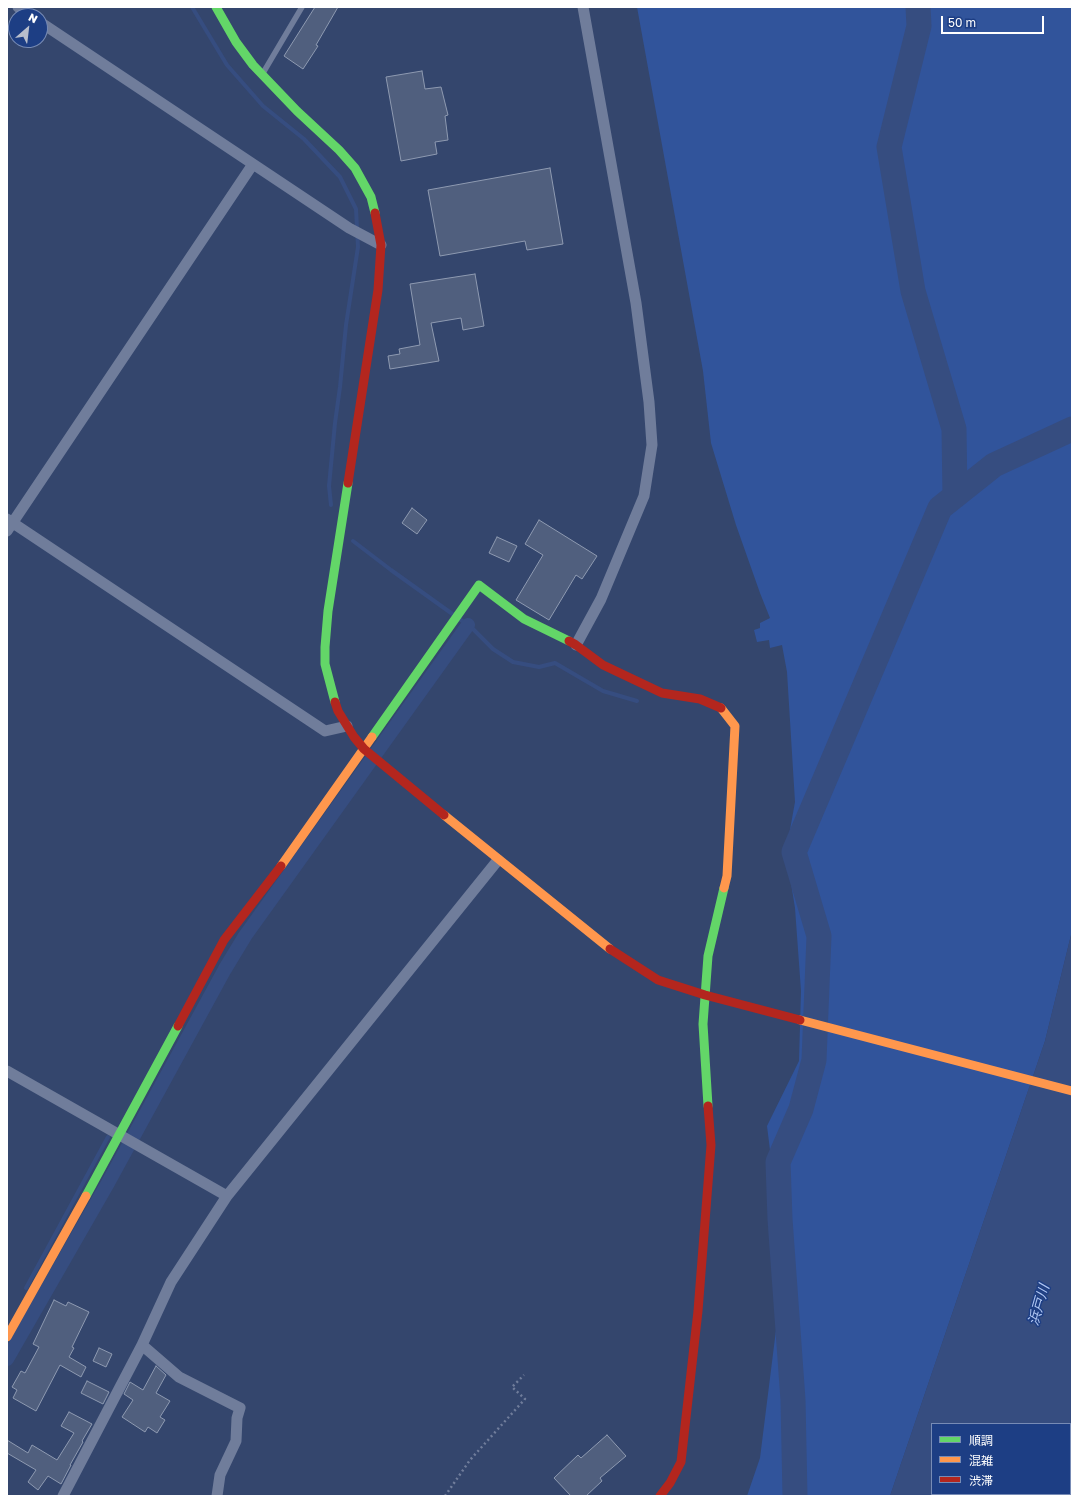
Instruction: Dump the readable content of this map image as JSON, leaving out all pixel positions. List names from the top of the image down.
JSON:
{
  "water": ["浜戸川"],
  "legend": ["順調", "混雑", "渋滞"],
  "scale_bar": "50 m",
  "north": "top right"
}
